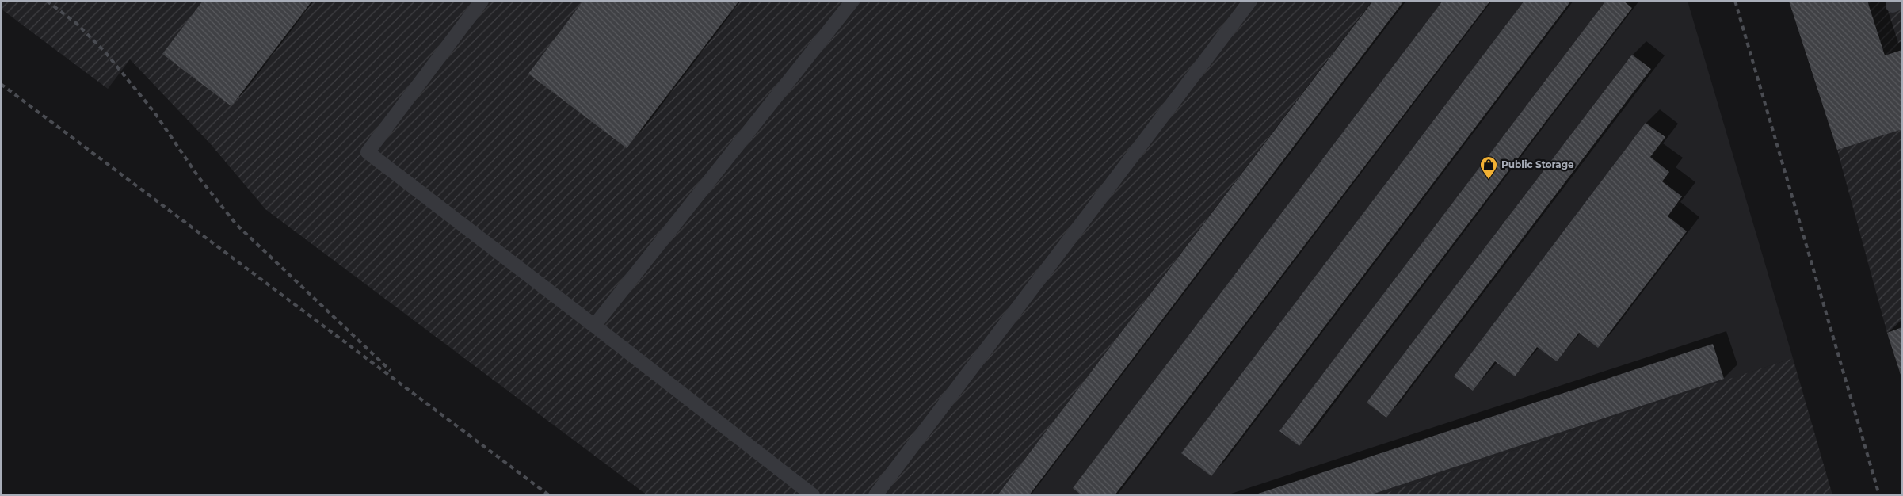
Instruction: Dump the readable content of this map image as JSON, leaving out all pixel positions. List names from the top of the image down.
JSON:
{
  "places": {
    "shop": ["Public Storage"]
  }
}
